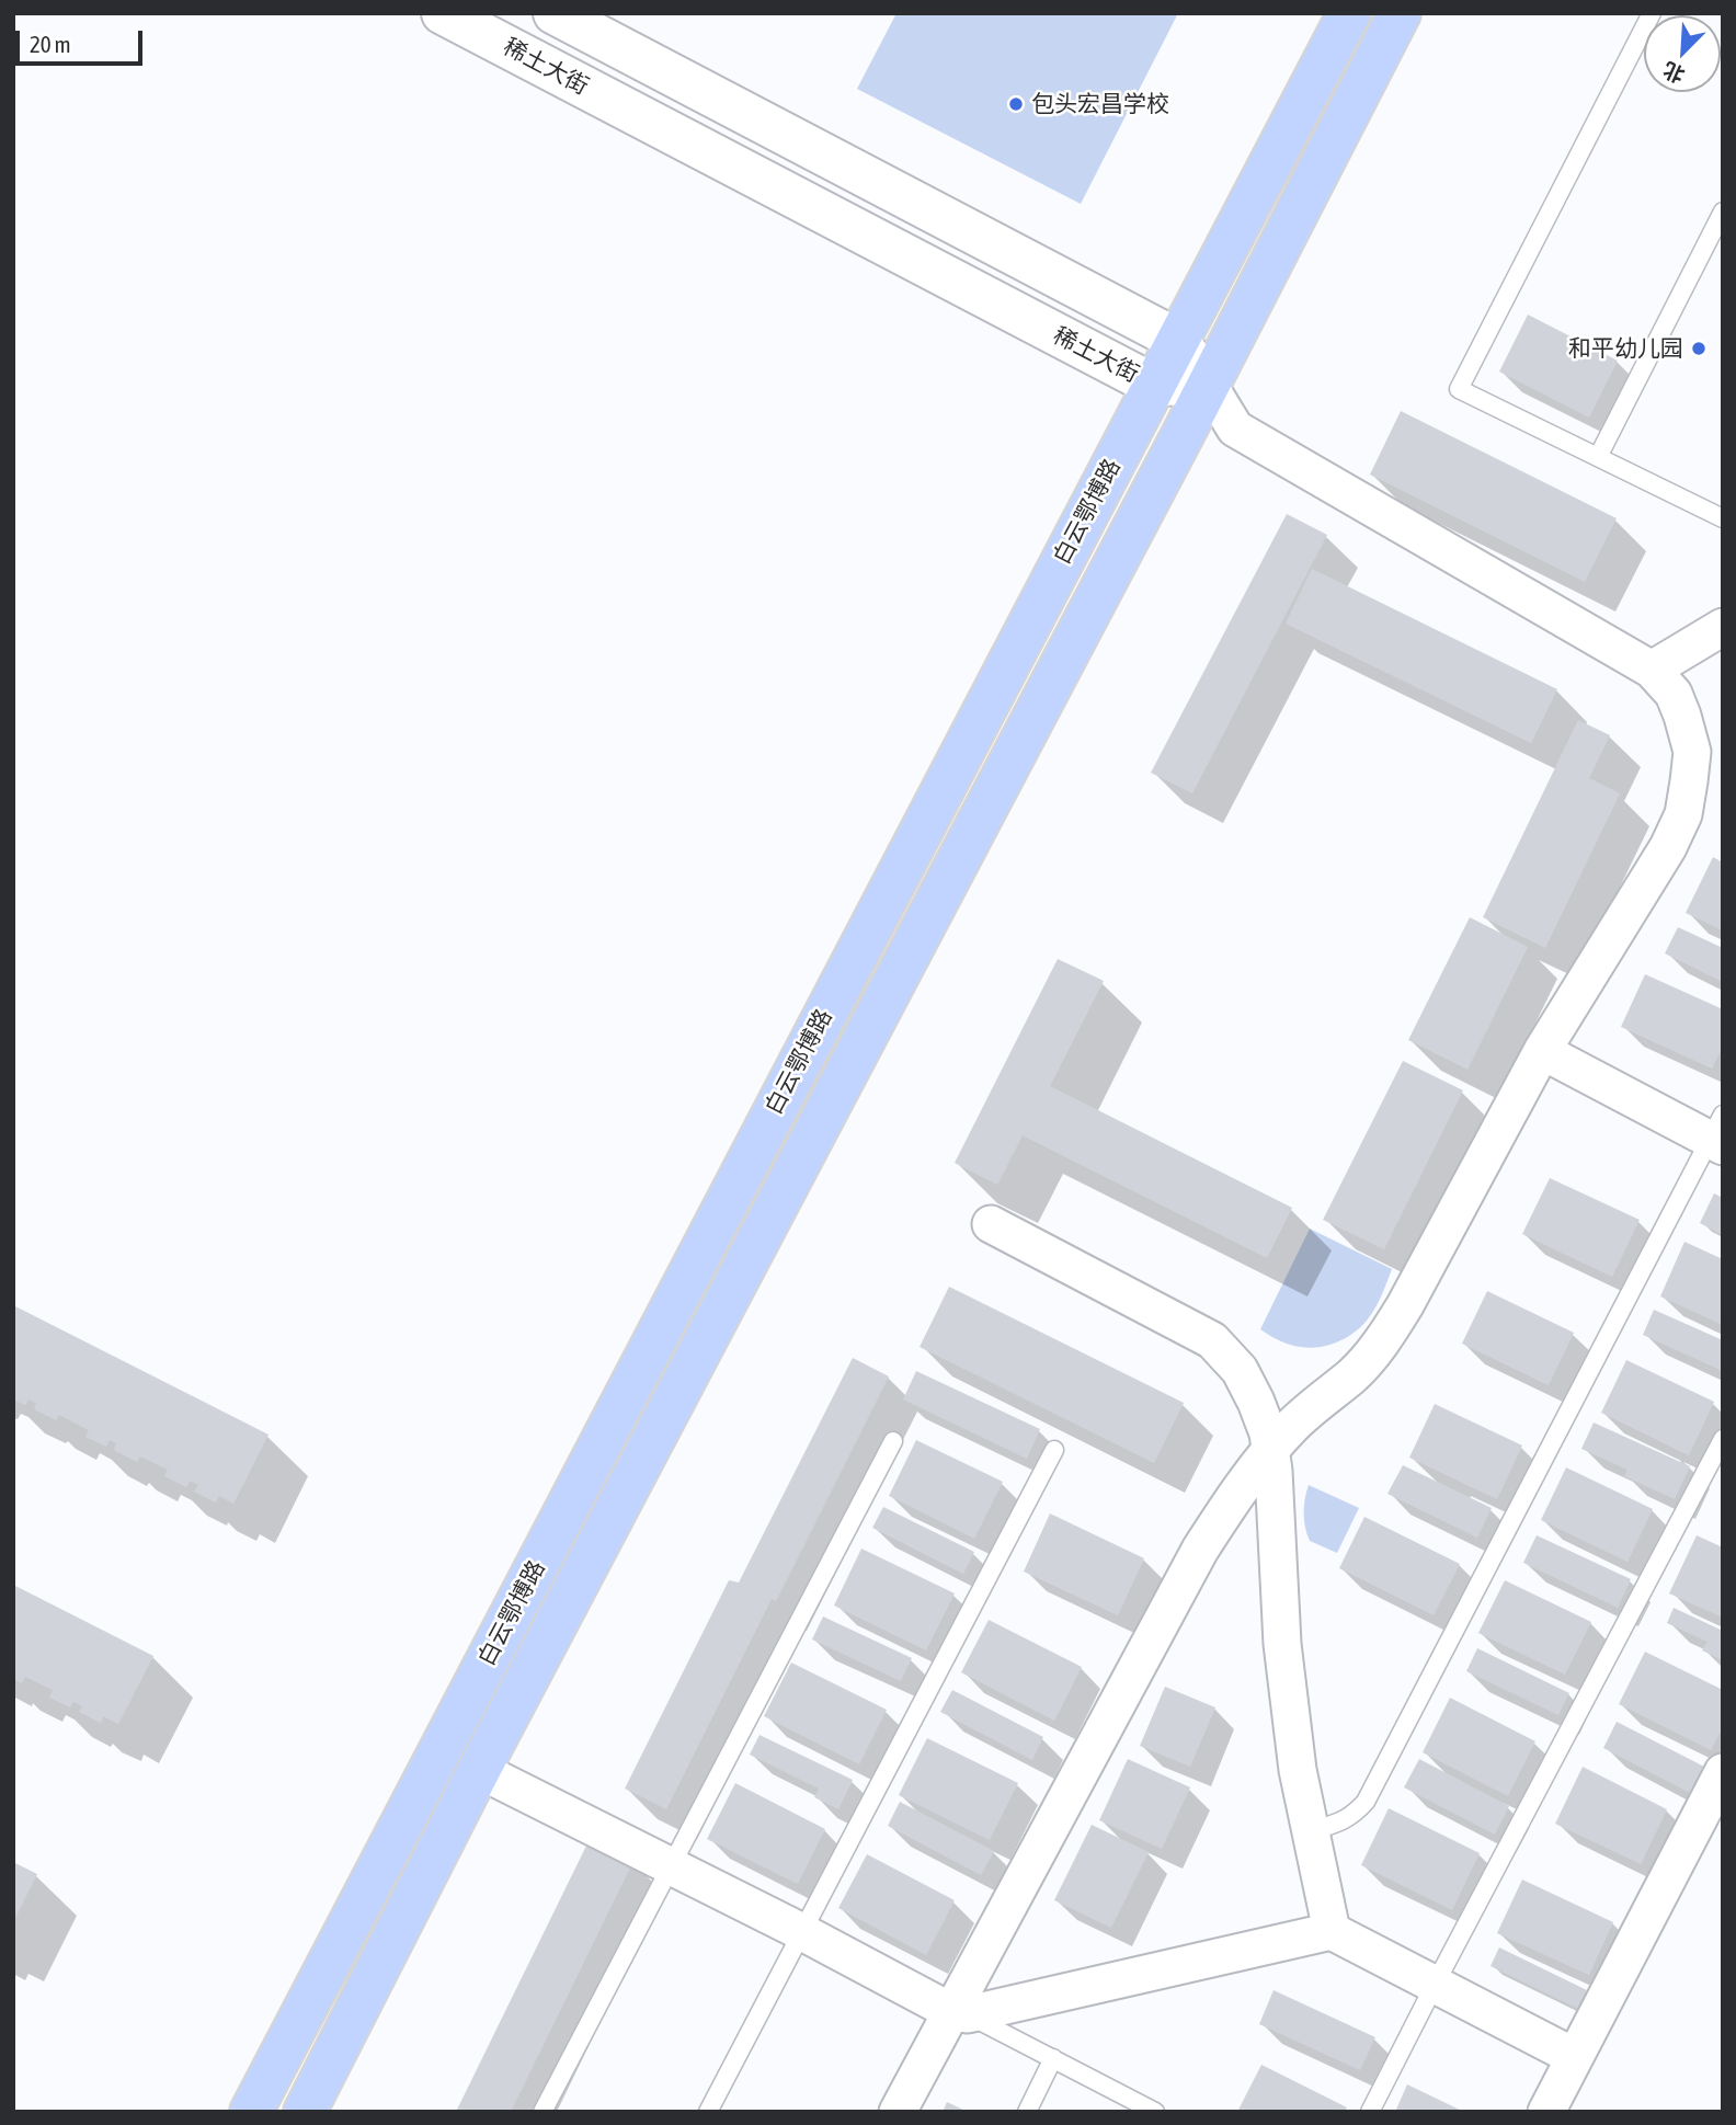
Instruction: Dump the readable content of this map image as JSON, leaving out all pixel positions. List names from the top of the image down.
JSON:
{
  "streets": {
    "main road": ["稀土大街", "白云鄂博路"]
  },
  "crossings": [
    ["稀土大街", "白云鄂博路"]
  ],
  "places": ["包头宏昌学校", "和平幼儿园"],
  "scale_bar": "20 m",
  "north": "bottom left"
}
